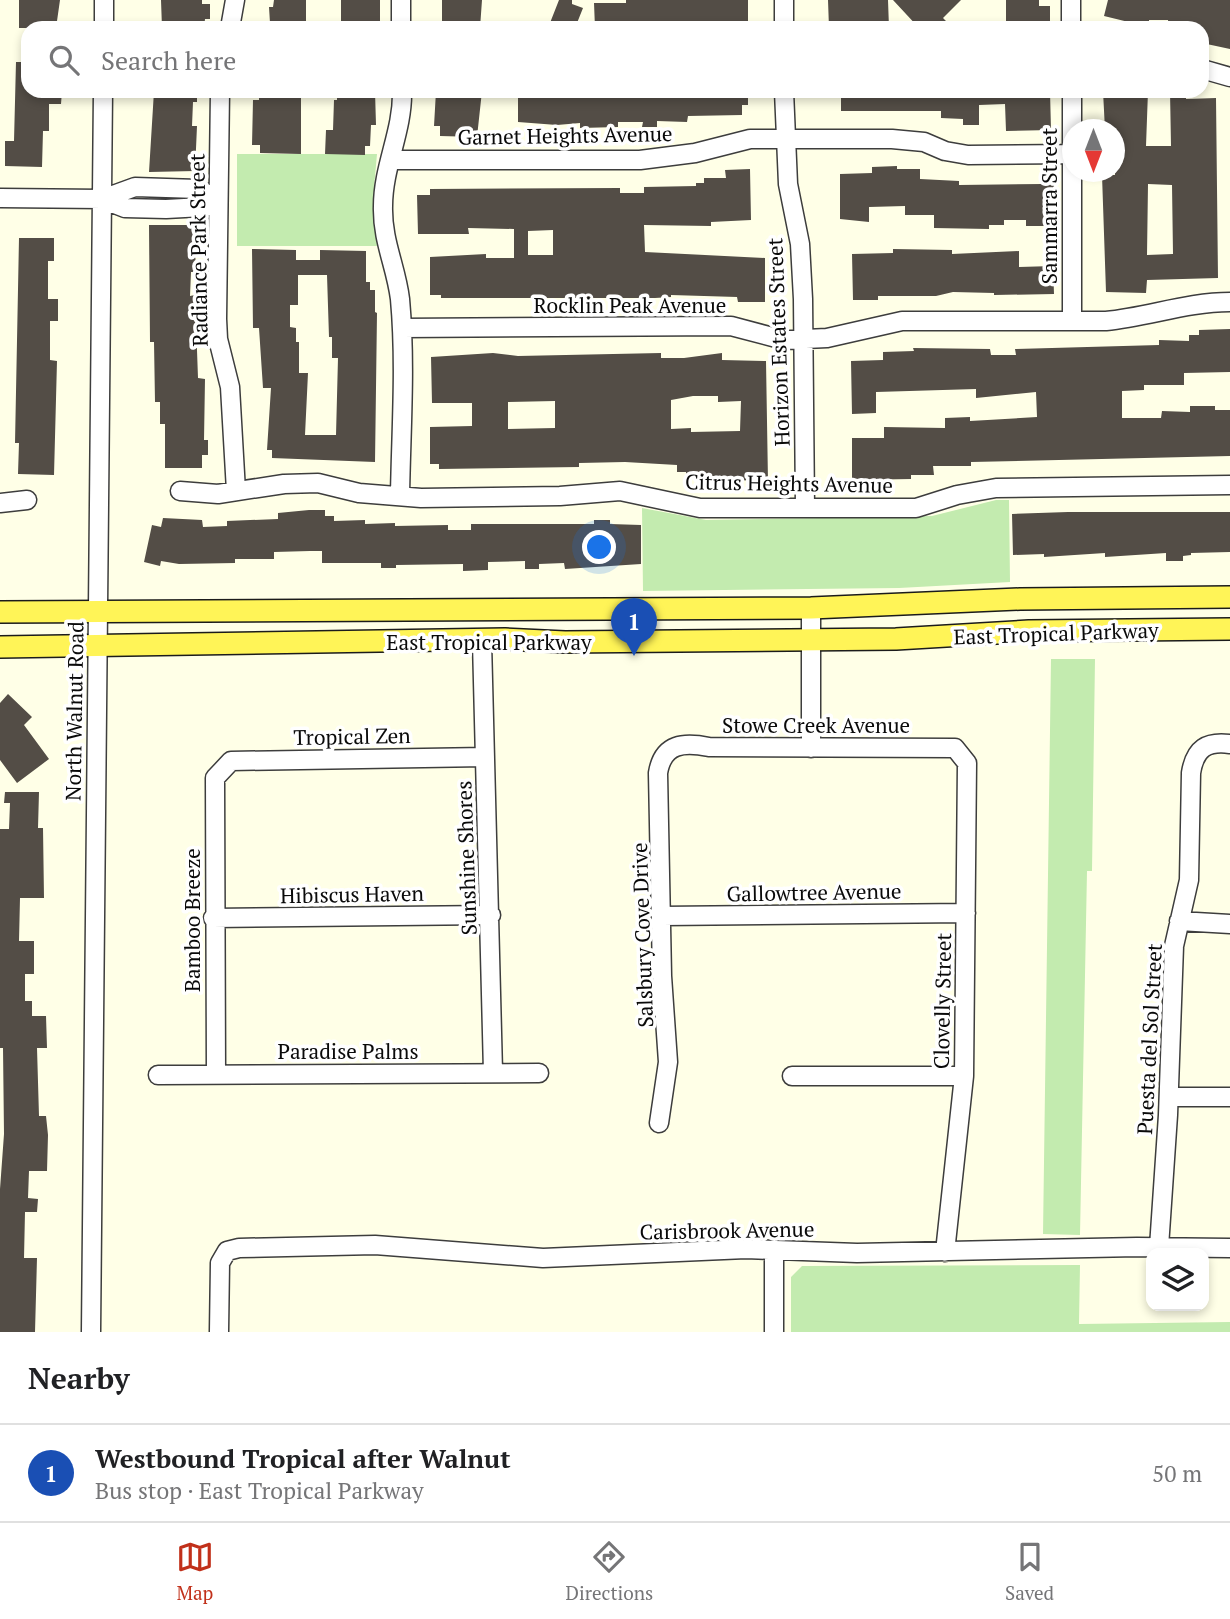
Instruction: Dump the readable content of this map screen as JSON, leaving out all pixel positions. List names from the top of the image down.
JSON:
{
  "streets": {
    "main road": ["East Tropical Parkway"],
    "street": [
      "Garnet Heights Avenue",
      "Sammarra Street",
      "Radiance Park Street",
      "Rocklin Peak Avenue",
      "Horizon Estates Street",
      "Citrus Heights Avenue",
      "North Walnut Road",
      "Stowe Creek Avenue",
      "Tropical Zen",
      "Sunshine Shores",
      "Gallowtree Avenue",
      "Hibiscus Haven",
      "Bamboo Breeze",
      "Salsbury Cove Drive",
      "Clovelly Street",
      "Puesta del Sol Street",
      "Paradise Palms",
      "Carisbrook Avenue"
    ]
  },
  "crossings": [
    ["Garnet Heights Avenue", "Horizon Estates Street"],
    ["Sammarra Street", "Rocklin Peak Avenue"],
    ["Radiance Park Street", "Citrus Heights Avenue"],
    ["Rocklin Peak Avenue", "Horizon Estates Street"],
    ["Horizon Estates Street", "Citrus Heights Avenue"],
    ["East Tropical Parkway", "North Walnut Road"],
    ["East Tropical Parkway", "Sunshine Shores"],
    ["Stowe Creek Avenue", "Salsbury Cove Drive"],
    ["Stowe Creek Avenue", "Clovelly Street"],
    ["Tropical Zen", "Sunshine Shores"],
    ["Tropical Zen", "Bamboo Breeze"],
    ["Sunshine Shores", "Hibiscus Haven"],
    ["Sunshine Shores", "Paradise Palms"],
    ["Gallowtree Avenue", "Salsbury Cove Drive"],
    ["Gallowtree Avenue", "Clovelly Street"],
    ["Hibiscus Haven", "Bamboo Breeze"],
    ["Bamboo Breeze", "Paradise Palms"],
    ["Clovelly Street", "Carisbrook Avenue"],
    ["Puesta del Sol Street", "Carisbrook Avenue"]
  ],
  "north": "bottom",
  "page": {
    "search": "Search here",
    "pins": "1",
    "heading": "Nearby",
    "list": [
      {
        "mark": "1",
        "name": "Westbound Tropical after Walnut",
        "note": "Bus stop · East Tropical Parkway",
        "value": "50 m"
      }
    ],
    "nav": ["Map", "Directions", "Saved"]
  }
}
